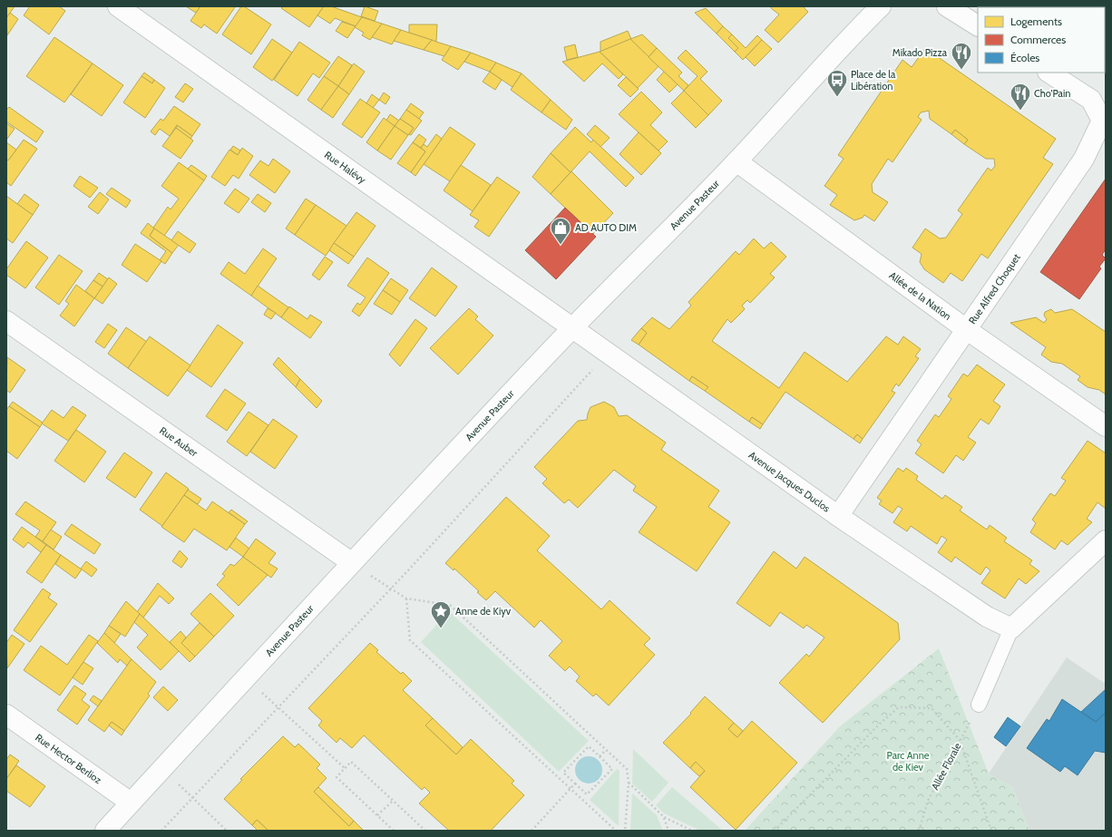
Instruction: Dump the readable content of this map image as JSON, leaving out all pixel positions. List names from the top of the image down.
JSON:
{
  "streets": {
    "street": [
      "Rue Halévy",
      "Avenue Pasteur",
      "Rue Alfred Choquet",
      "Allée de la Nation",
      "Rue Auber",
      "Avenue Jacques Duclos",
      "Rue Hector Berlioz"
    ],
    "path": ["Allée Florale"]
  },
  "crossings": [
    ["Rue Halévy", "Avenue Pasteur"],
    ["Rue Halévy", "Avenue Jacques Duclos"],
    ["Avenue Pasteur", "Allée de la Nation"],
    ["Avenue Pasteur", "Rue Auber"],
    ["Avenue Pasteur", "Avenue Jacques Duclos"],
    ["Avenue Pasteur", "Rue Hector Berlioz"],
    ["Rue Alfred Choquet", "Allée de la Nation"],
    ["Rue Alfred Choquet", "Avenue Jacques Duclos"]
  ],
  "parks": ["Parc Anne de Kiev"],
  "places": {
    "restaurant": ["Mikado Pizza", "Cho'Pain"],
    "bus stop": ["Place de la Libération"],
    "shop": ["AD AUTO DIM"],
    "place": ["Anne de Kiyv"]
  },
  "legend": ["Logements", "Commerces", "Écoles"]
}
